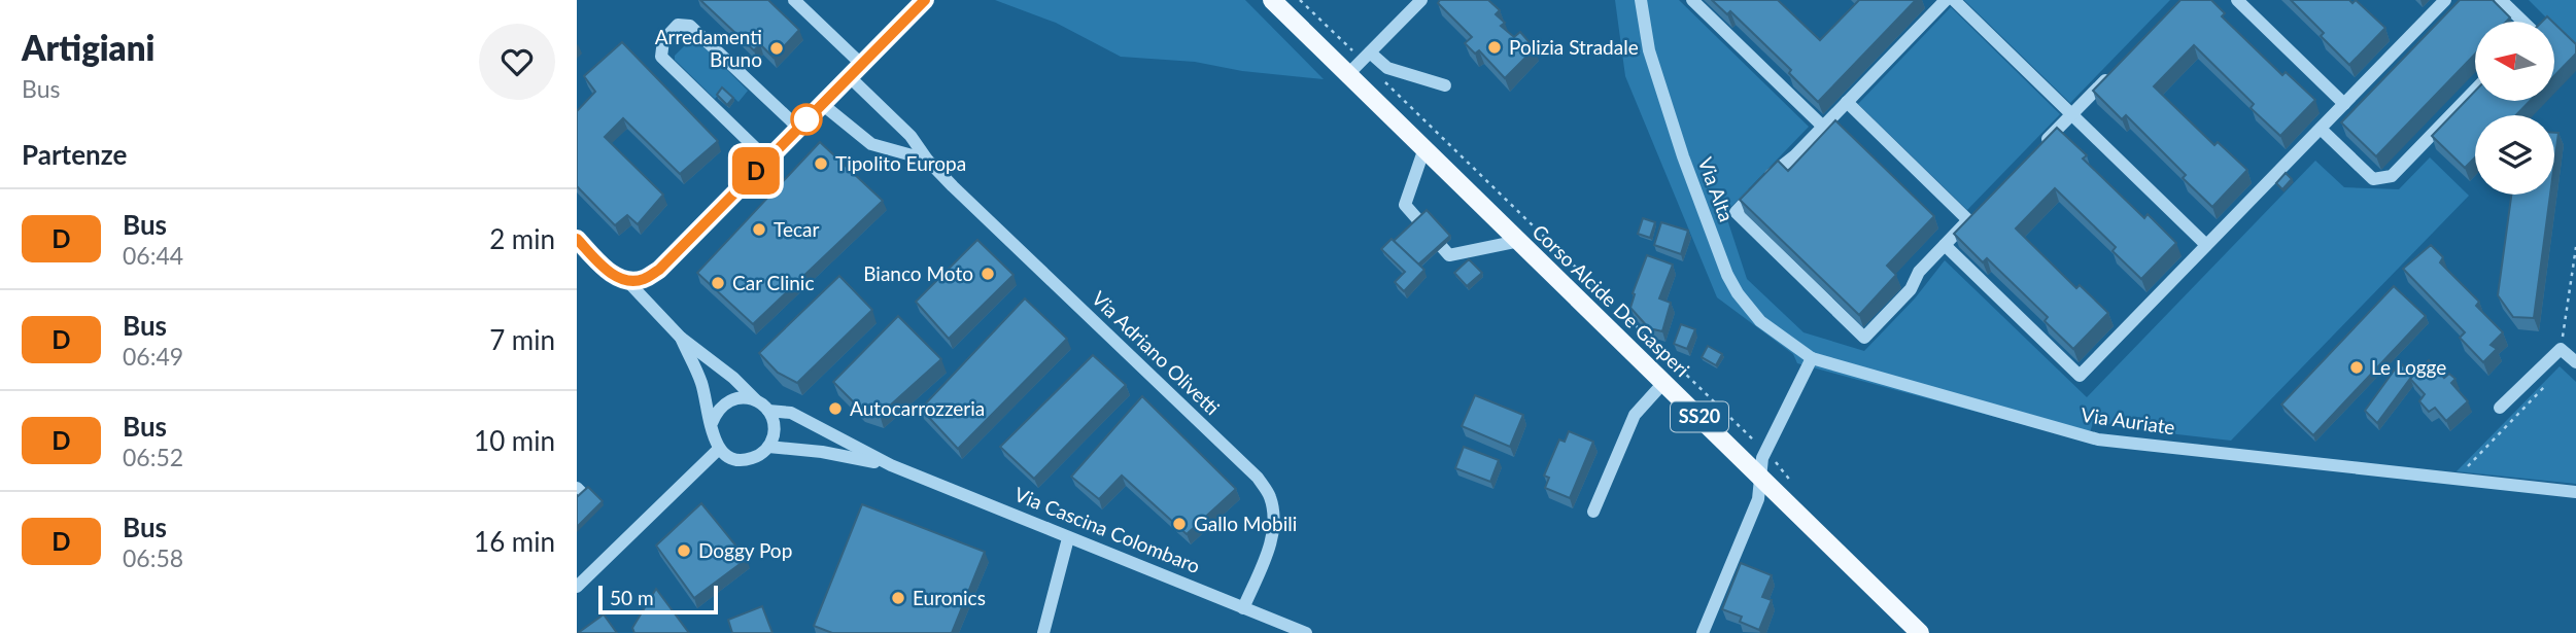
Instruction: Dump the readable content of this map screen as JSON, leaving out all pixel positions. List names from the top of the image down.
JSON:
{
  "streets": {
    "main road": ["Corso Alcide De Gasperi", "SS20"],
    "street": [
      "Via Alta",
      "Via Adriano Olivetti",
      "Via Auriate",
      "Via Cascina Colombaro"
    ]
  },
  "crossings": [
    ["Via Alta", "Via Auriate"],
    ["Via Adriano Olivetti", "Via Cascina Colombaro"]
  ],
  "places": [
    "Polizia Stradale",
    "Arredamenti Bruno",
    "Tipolito Europa",
    "Tecar",
    "Bianco Moto",
    "Car Clinic",
    "Le Logge",
    "Autocarrozzeria",
    "Gallo Mobili",
    "Doggy Pop",
    "Euronics"
  ],
  "lines": ["bus line D"],
  "scale_bar": "50 m",
  "north": "left",
  "page": {
    "heading": [
      ["Artigiani", "Bus"],
      "Partenze"
    ],
    "on_map": "D",
    "list": [
      {
        "mark": "D",
        "name": "Bus",
        "note": "06:44",
        "value": "2 min"
      },
      {
        "mark": "D",
        "name": "Bus",
        "note": "06:49",
        "value": "7 min"
      },
      {
        "mark": "D",
        "name": "Bus",
        "note": "06:52",
        "value": "10 min"
      },
      {
        "mark": "D",
        "name": "Bus",
        "note": "06:58",
        "value": "16 min"
      }
    ],
    "scale": "50 m"
  }
}
